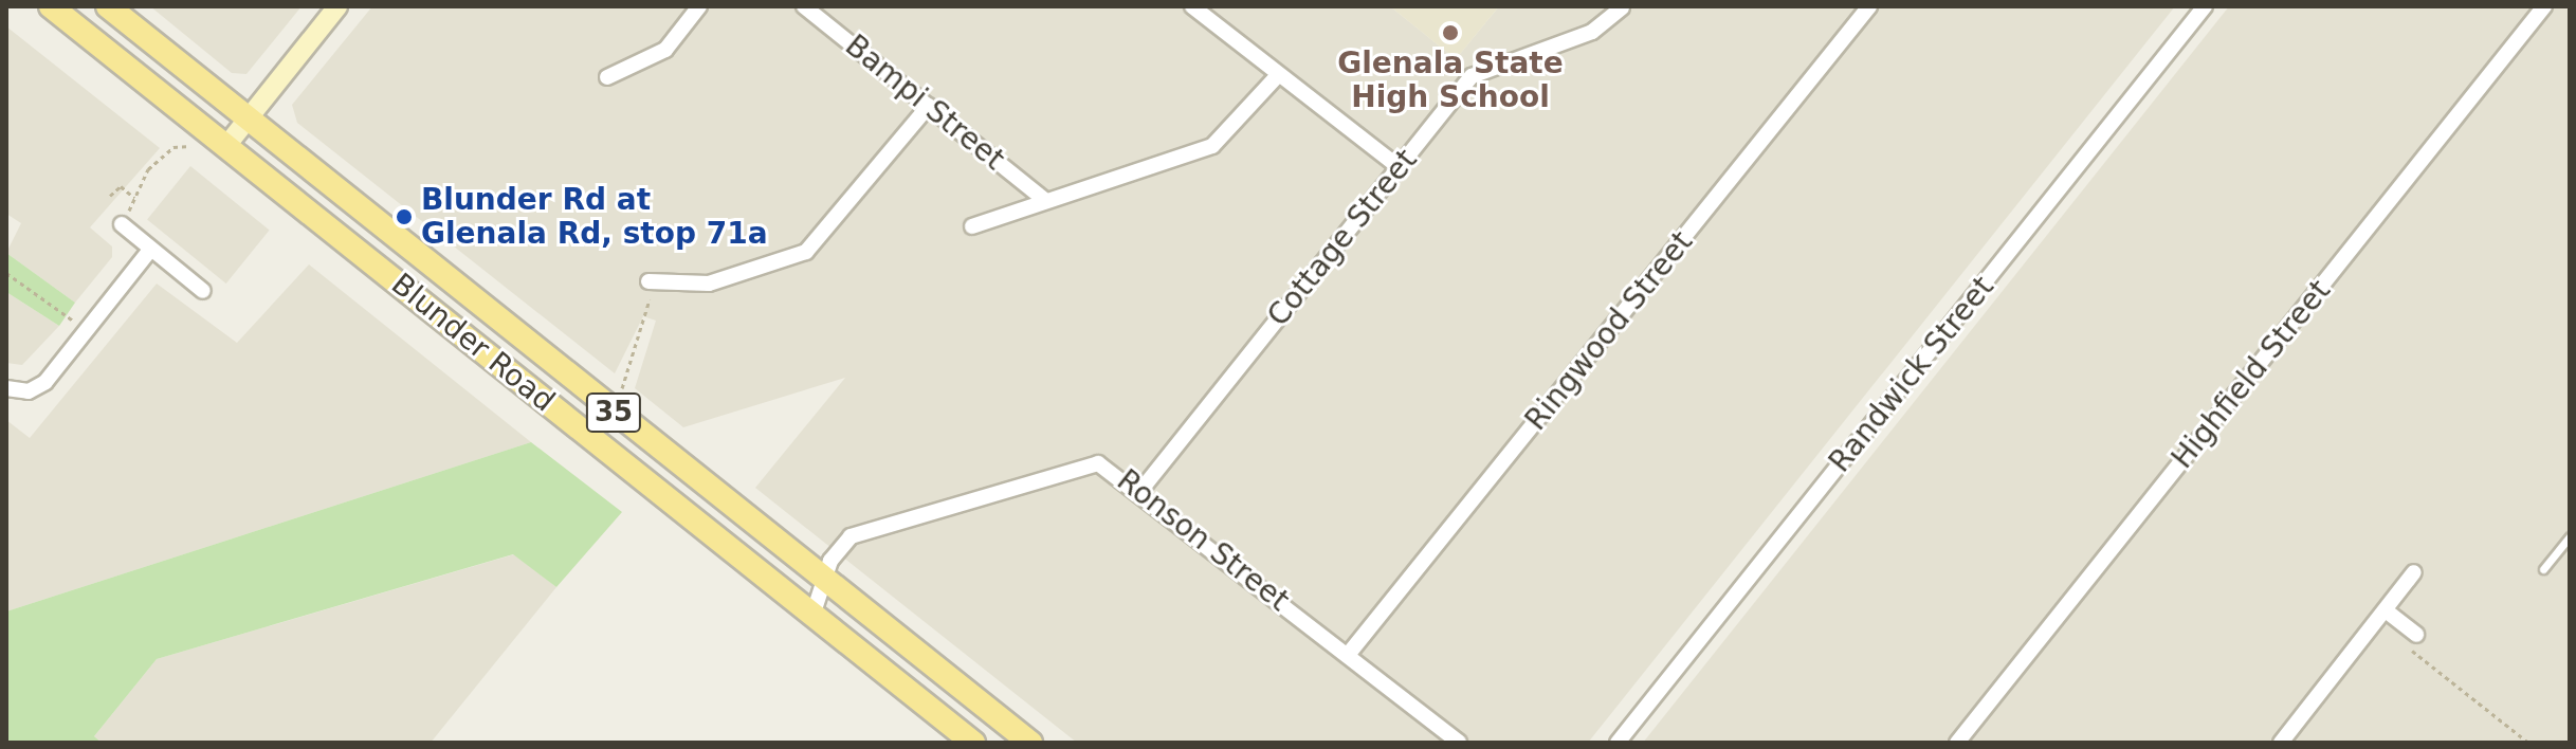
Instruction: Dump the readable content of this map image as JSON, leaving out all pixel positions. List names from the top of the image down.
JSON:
{
  "streets": {
    "main road": ["Blunder Road", "35"],
    "street": [
      "Bampi Street",
      "Cottage Street",
      "Ringwood Street",
      "Randwick Street",
      "Highfield Street",
      "Ronson Street"
    ]
  },
  "crossings": [
    ["Cottage Street", "Ronson Street"],
    ["Ringwood Street", "Ronson Street"],
    ["Blunder Road", "Ronson Street"]
  ],
  "places": ["Glenala State High School", "Blunder Rd at Glenala Rd, stop 71a"]
}
